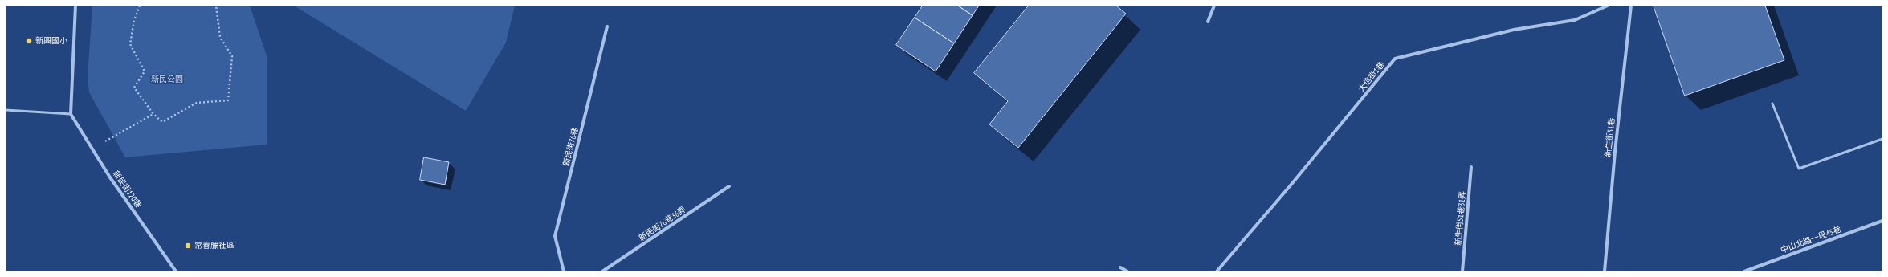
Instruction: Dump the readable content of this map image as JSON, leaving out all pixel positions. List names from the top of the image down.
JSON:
{
  "streets": {
    "street": [
      "大信街1巷",
      "新生街51巷",
      "新民街76巷",
      "新民街120巷",
      "新生街51巷31弄",
      "新民街76巷36弄",
      "中山北路一段45巷"
    ]
  },
  "parks": ["新民公園"],
  "places": ["新興國小", "常春藤社區"]
}
